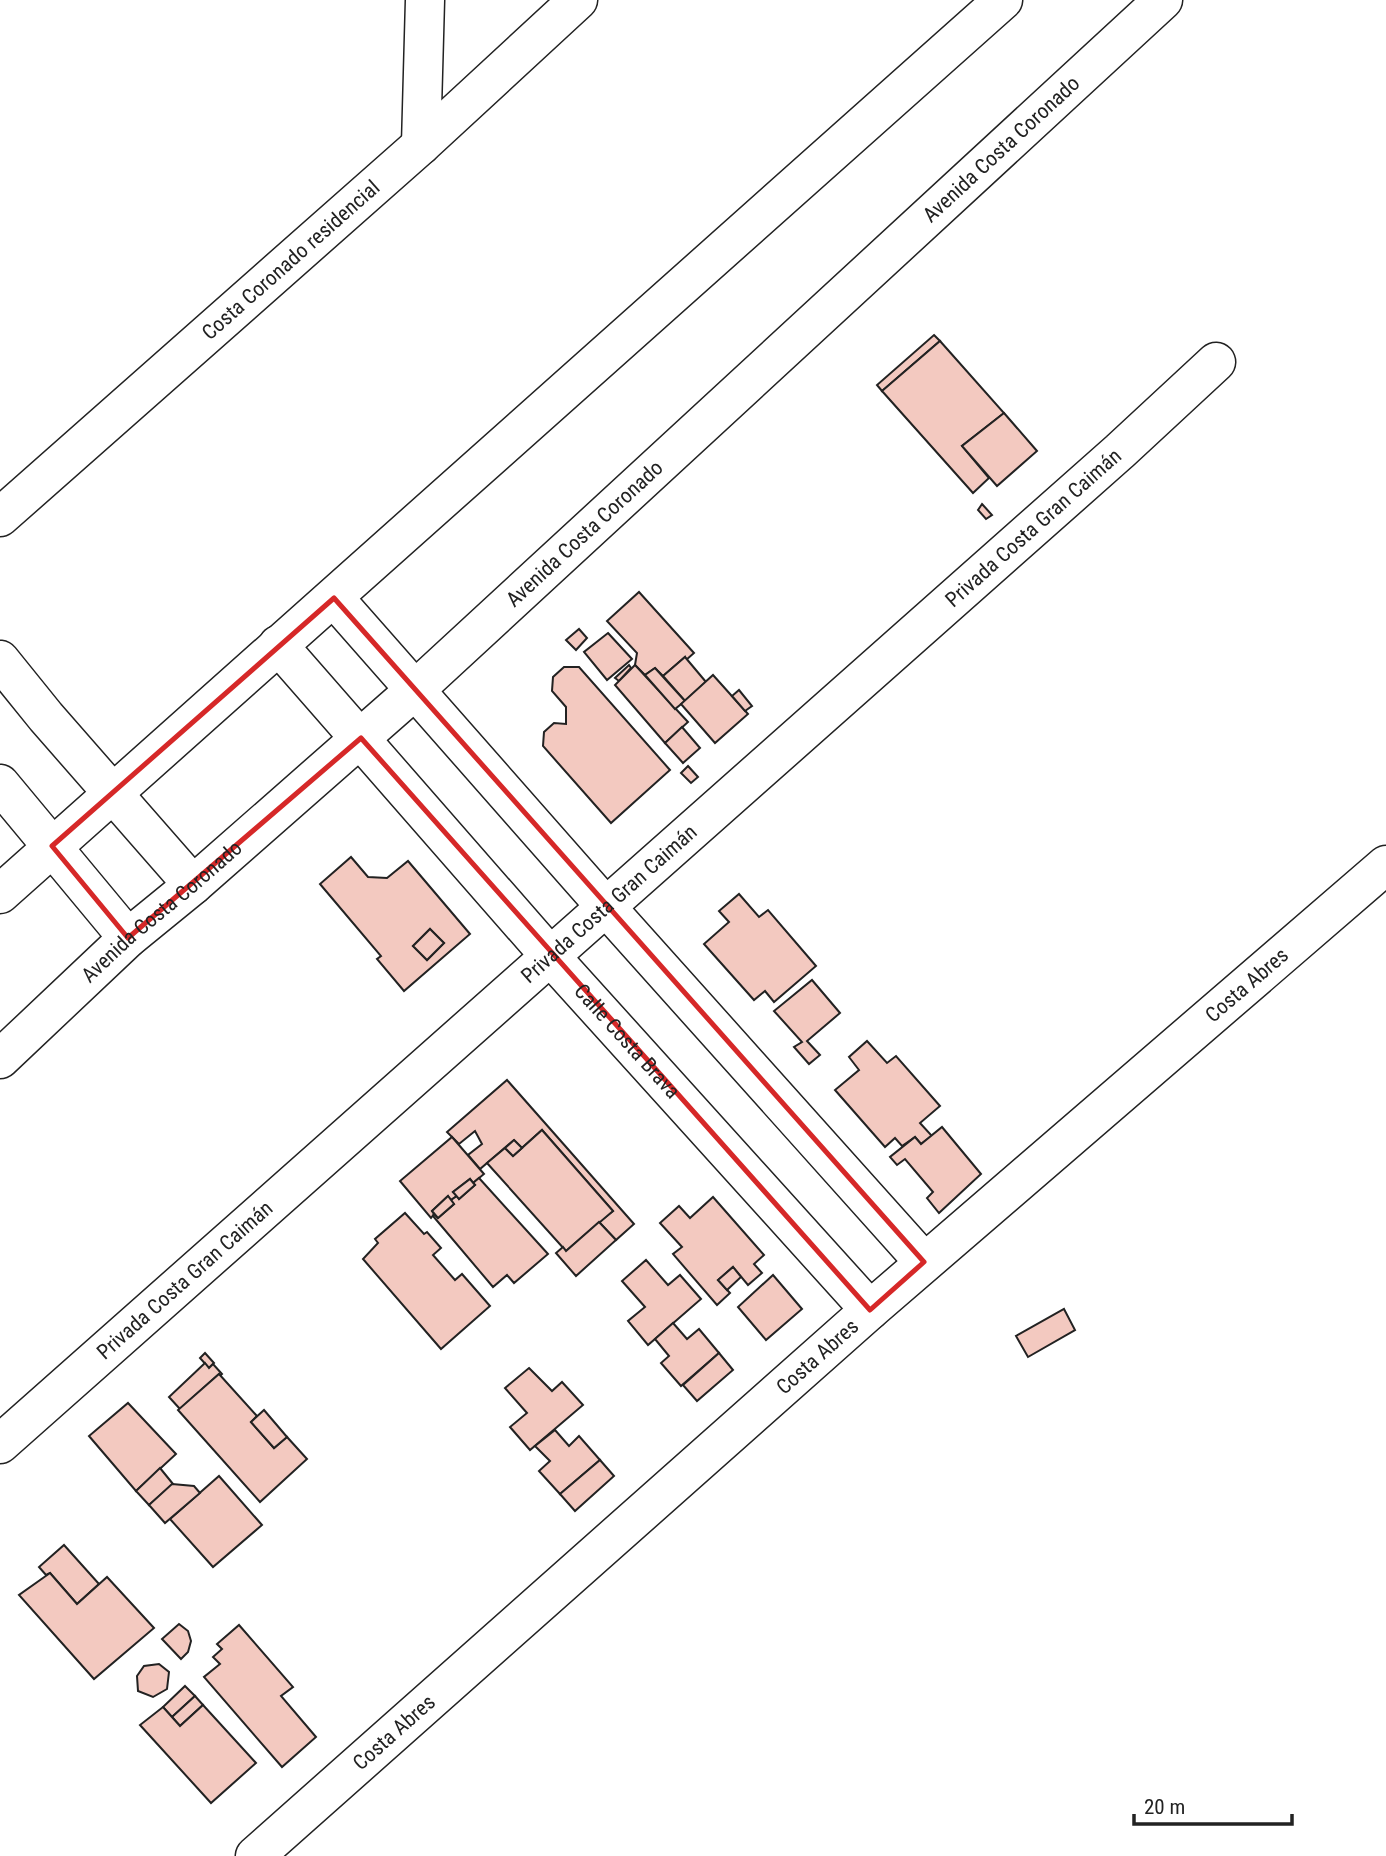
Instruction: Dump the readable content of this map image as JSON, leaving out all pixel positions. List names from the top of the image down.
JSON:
{
  "streets": {
    "street": [
      "Avenida Costa Coronado",
      "Costa Coronado residencial",
      "Privada Costa Gran Caimán",
      "Costa Abres",
      "Calle Costa Brava"
    ]
  },
  "crossings": [
    ["Avenida Costa Coronado", "Calle Costa Brava"],
    ["Privada Costa Gran Caimán", "Calle Costa Brava"],
    ["Costa Abres", "Calle Costa Brava"]
  ],
  "scale_bar": "20 m"
}
